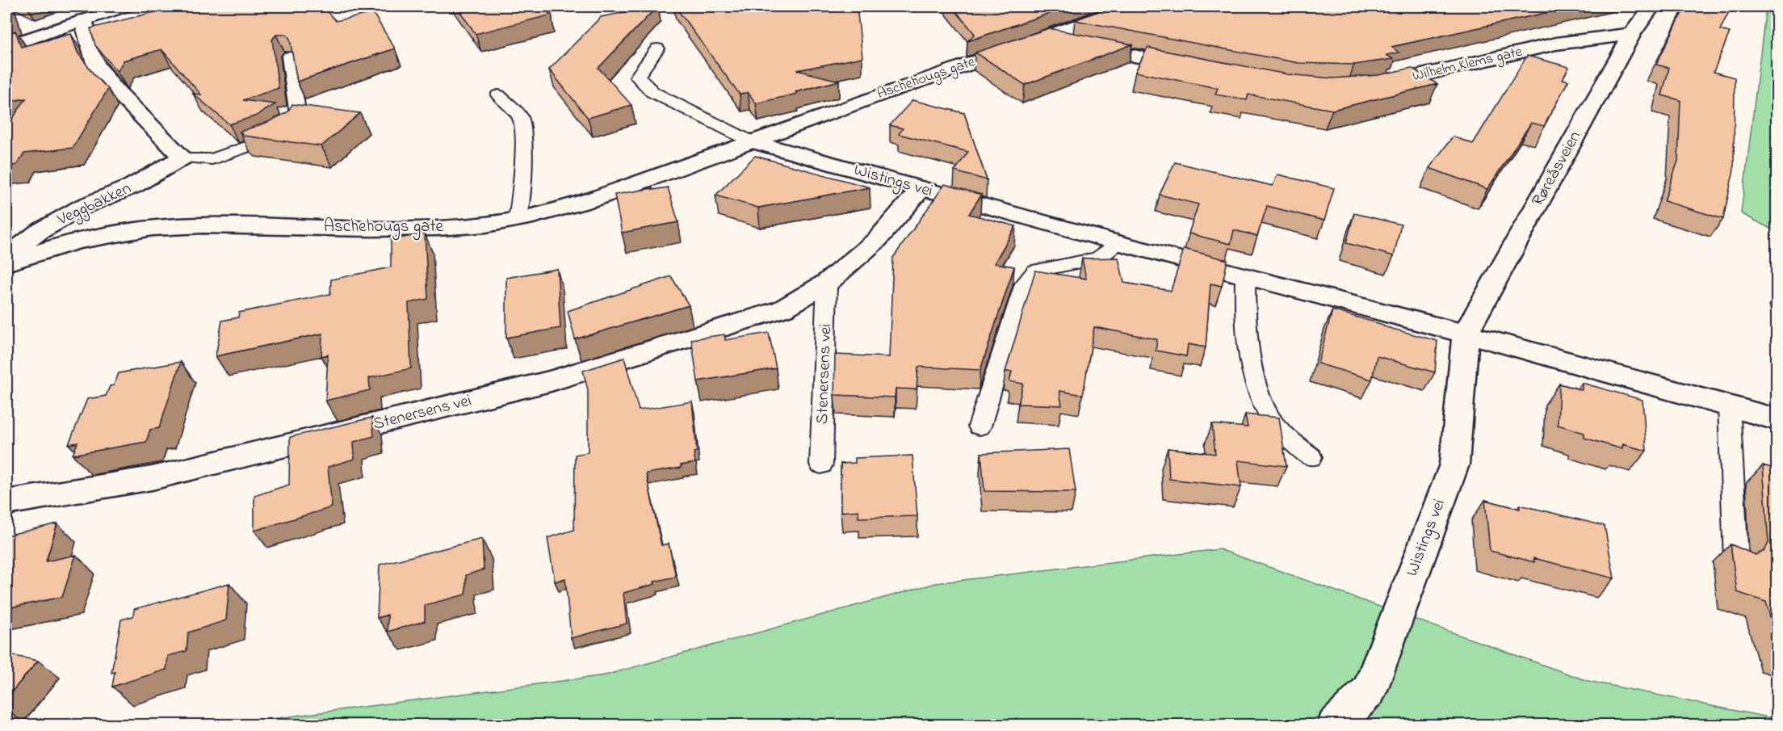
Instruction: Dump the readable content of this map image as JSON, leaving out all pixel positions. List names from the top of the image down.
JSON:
{
  "streets": {
    "street": [
      "Wilhelm Klems gate",
      "Aschehougs gate",
      "Røreåsveien",
      "Wistings vei",
      "Veggbakken",
      "Stenersens vei"
    ]
  },
  "crossings": [
    ["Wilhelm Klems gate", "Røreåsveien"],
    ["Aschehougs gate", "Wistings vei"],
    ["Aschehougs gate", "Veggbakken"],
    ["Røreåsveien", "Wistings vei"],
    ["Wistings vei", "Stenersens vei"]
  ]
}
